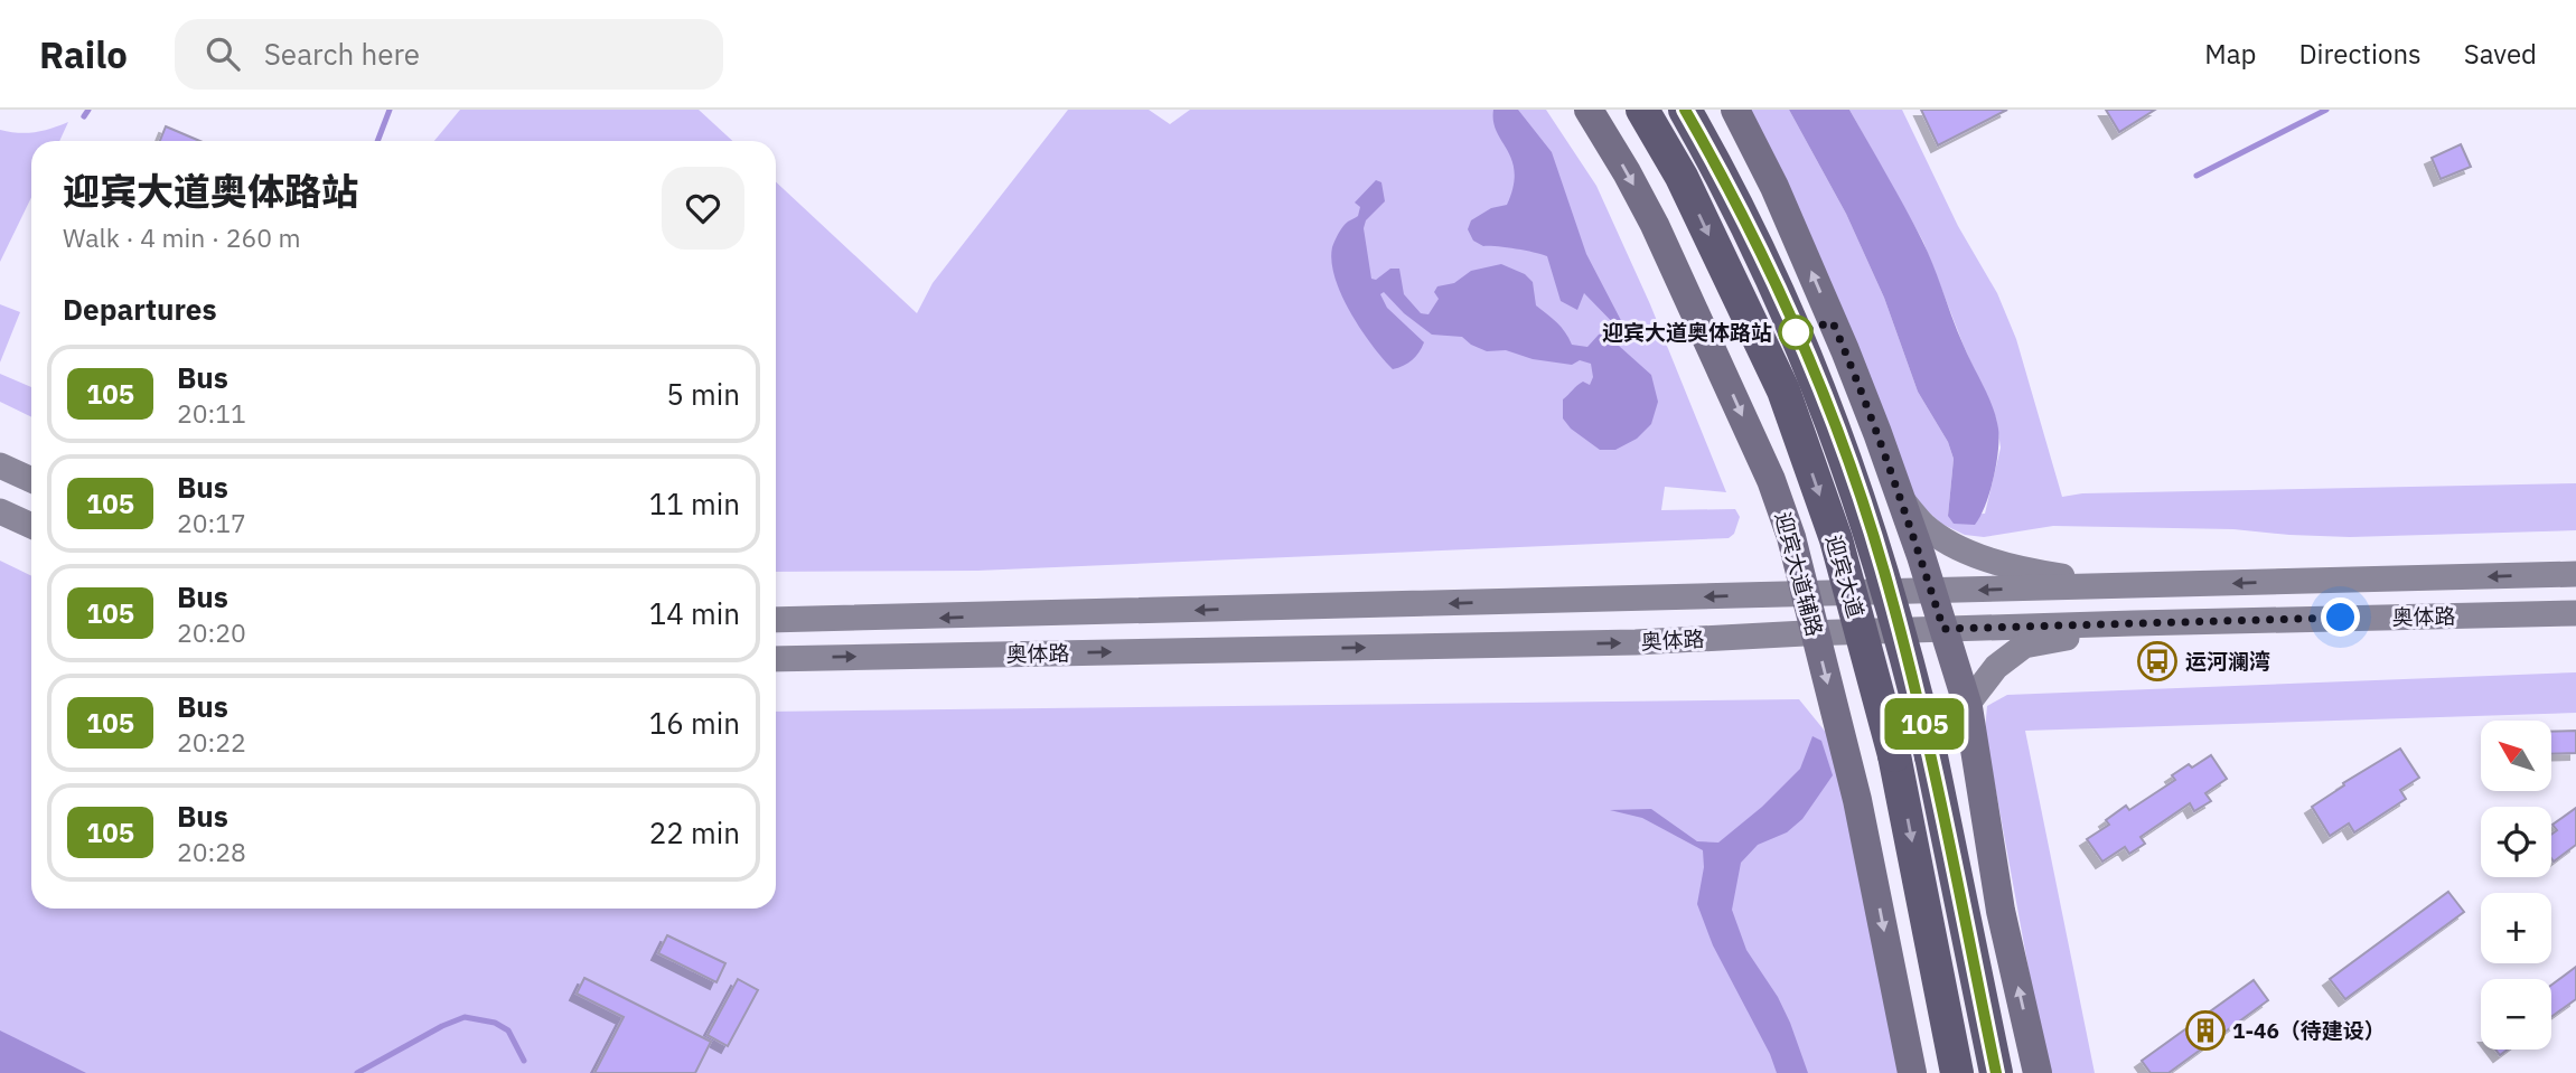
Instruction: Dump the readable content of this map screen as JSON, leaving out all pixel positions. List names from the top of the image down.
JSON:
{
  "streets": {
    "highway": ["迎宾大道"],
    "main road": ["迎宾大道辅路", "奥体路"]
  },
  "crossings": [
    ["迎宾大道辅路", "奥体路"]
  ],
  "places": {
    "other": ["迎宾大道奥体路站"],
    "bus stop": ["运河澜湾"],
    "building": ["1-46（待建设）"]
  },
  "lines": ["bus line 105"],
  "north": "top left",
  "page": {
    "header": "Railo",
    "search": "Search here",
    "nav": ["Map", "Directions", "Saved"],
    "on_map": "105",
    "heading": [
      ["迎宾大道奥体路站", "Walk · 4 min · 260 m"],
      "Departures"
    ],
    "list": [
      {
        "mark": "105",
        "name": "Bus",
        "note": "20:11",
        "value": "5 min"
      },
      {
        "mark": "105",
        "name": "Bus",
        "note": "20:17",
        "value": "11 min"
      },
      {
        "mark": "105",
        "name": "Bus",
        "note": "20:20",
        "value": "14 min"
      },
      {
        "mark": "105",
        "name": "Bus",
        "note": "20:22",
        "value": "16 min"
      },
      {
        "mark": "105",
        "name": "Bus",
        "note": "20:28",
        "value": "22 min"
      }
    ],
    "map_buttons": ["+", "−"]
  }
}
